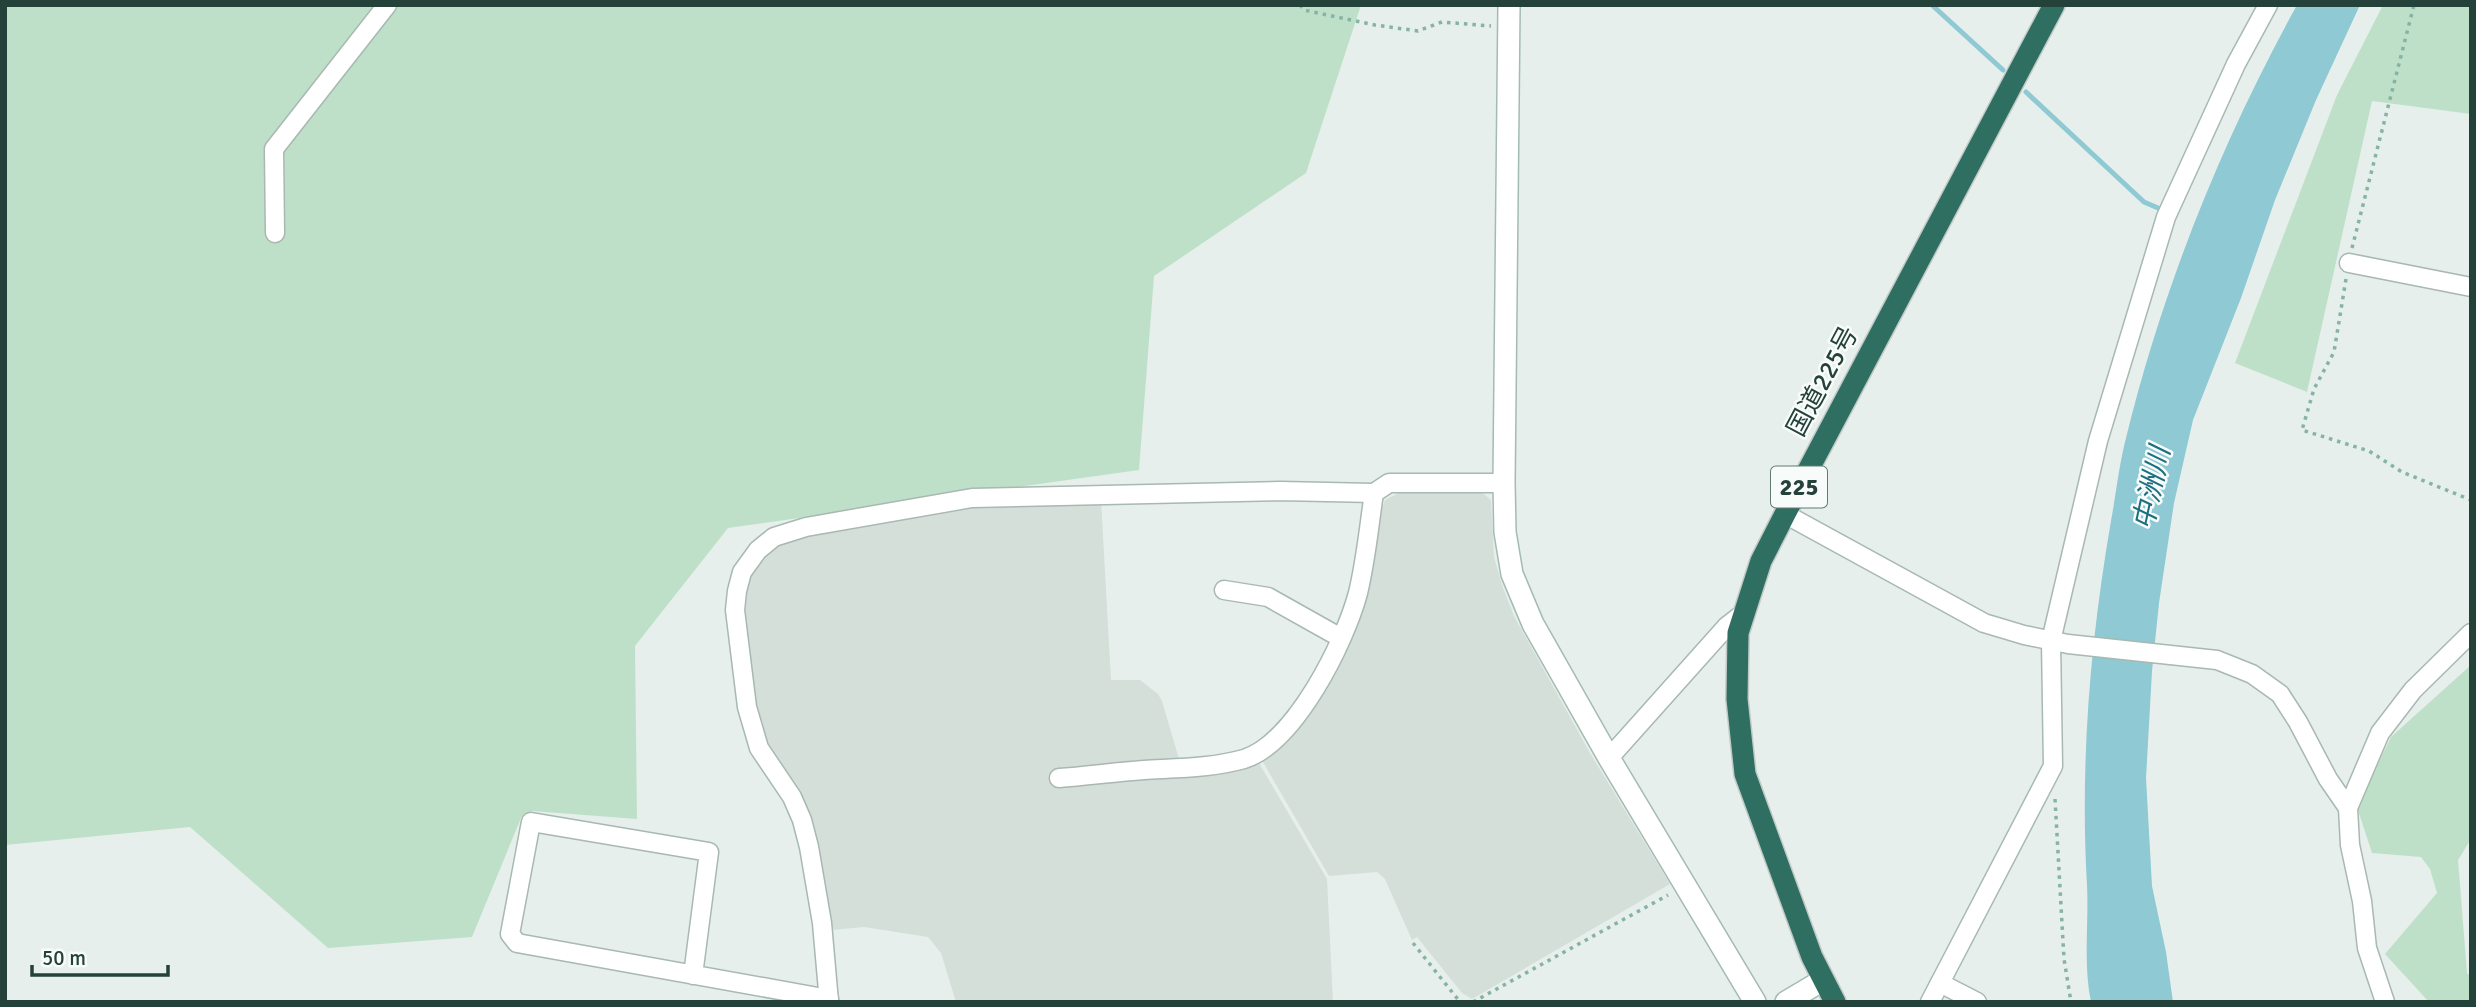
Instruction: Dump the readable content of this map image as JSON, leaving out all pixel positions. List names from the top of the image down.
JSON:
{
  "streets": {
    "highway": ["国道225号", "225"]
  },
  "water": ["中洲川"],
  "scale_bar": "50 m"
}
